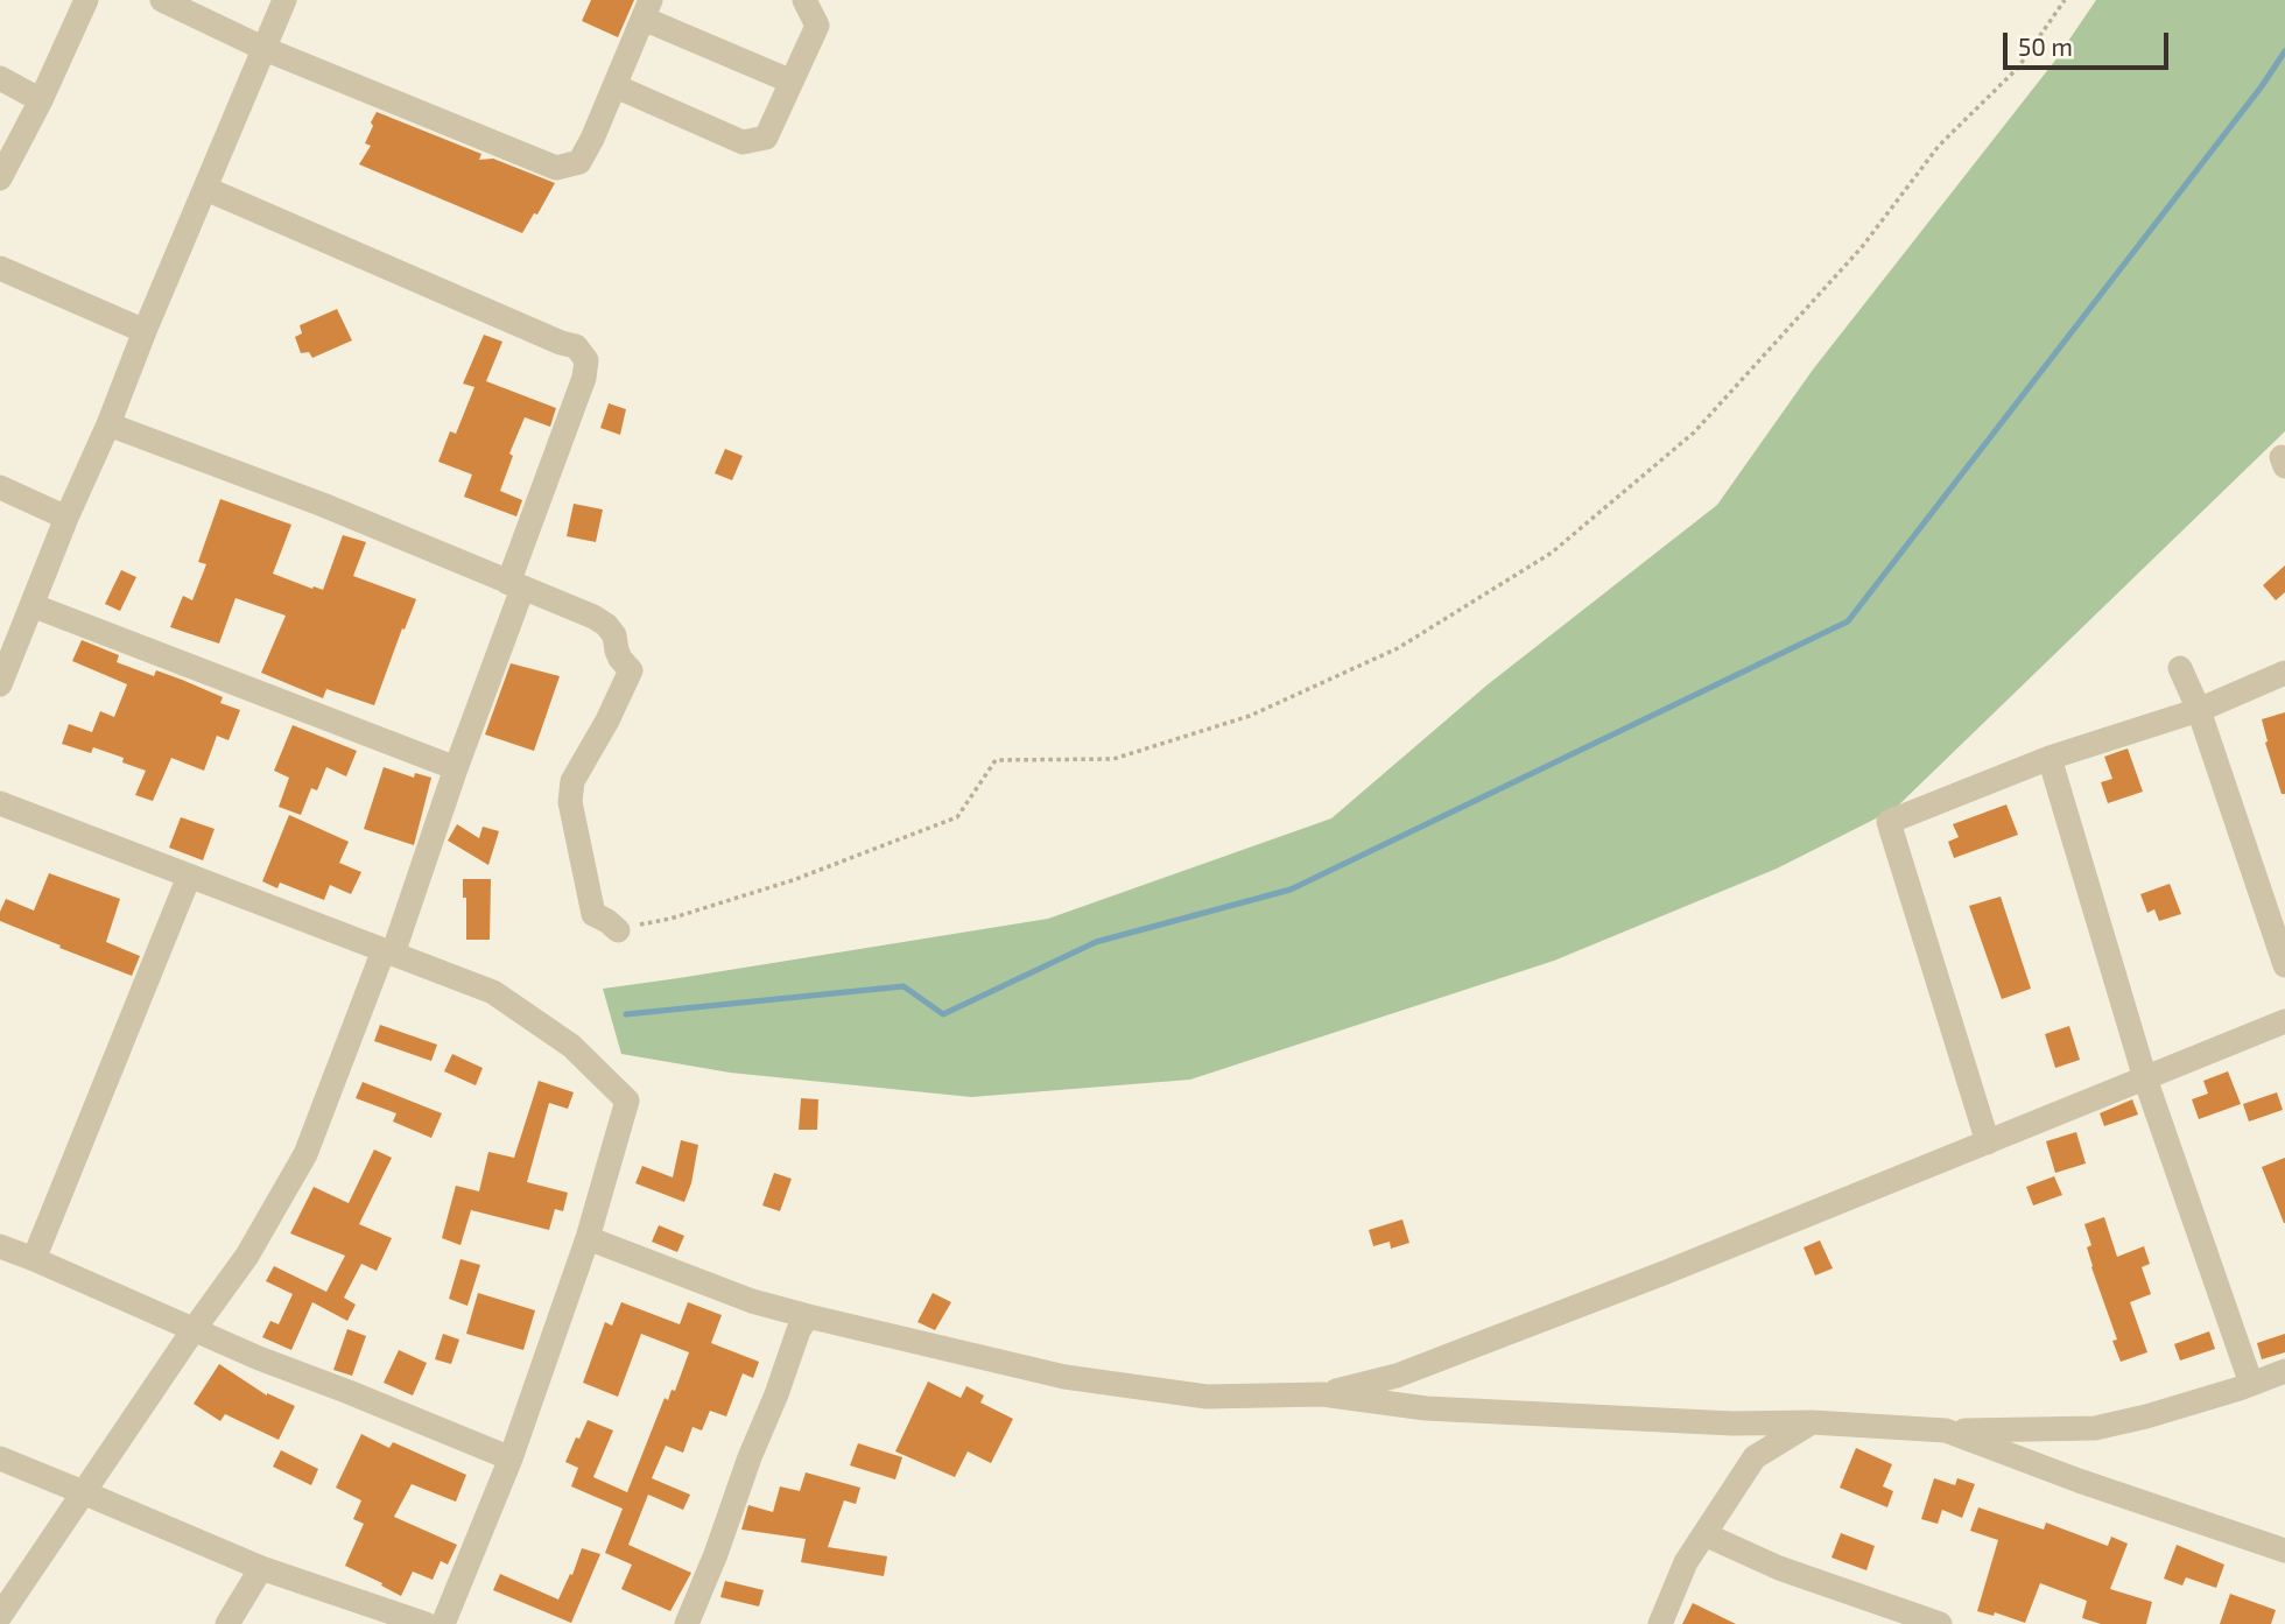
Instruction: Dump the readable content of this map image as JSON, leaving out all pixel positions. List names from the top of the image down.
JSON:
{
  "scale_bar": "50 m"
}
